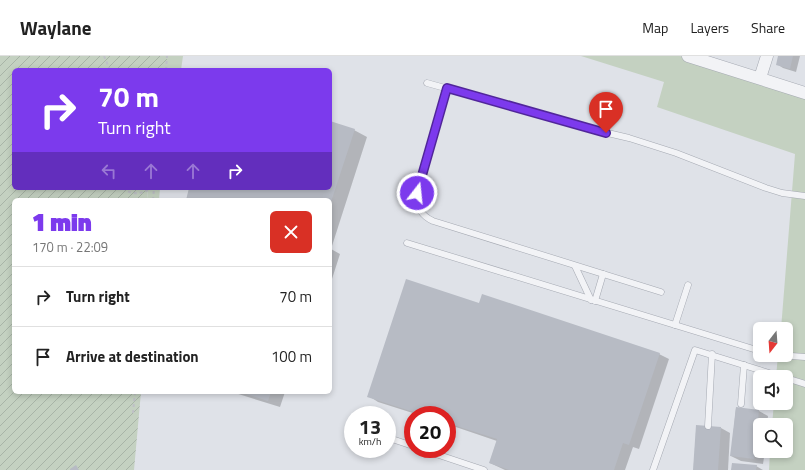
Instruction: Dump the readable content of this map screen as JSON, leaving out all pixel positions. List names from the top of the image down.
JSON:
{
  "north": "bottom",
  "page": {
    "header": "Waylane",
    "nav": ["Map", "Layers", "Share"],
    "turn": ["70 m", "Turn right"],
    "heading": ["1 min", "170 m · 22:09"],
    "list": [
      {
        "name": "Turn right",
        "value": "70 m"
      },
      {
        "name": "Arrive at destination",
        "value": "100 m"
      }
    ],
    "speed": "13 km/h",
    "limit": "20"
  }
}
